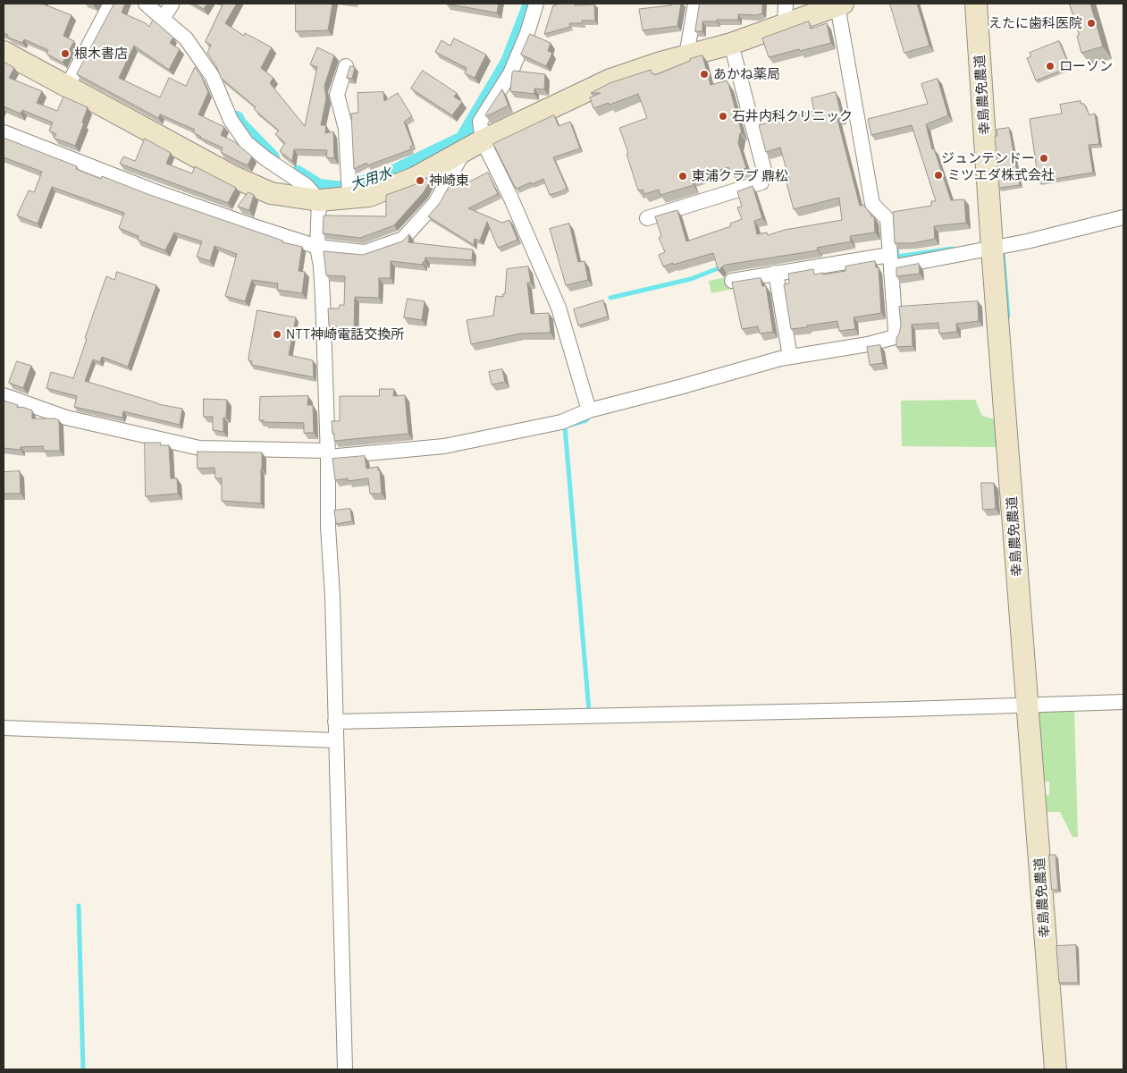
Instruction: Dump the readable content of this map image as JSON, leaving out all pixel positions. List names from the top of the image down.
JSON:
{
  "streets": {
    "street": ["幸島農免農道"]
  },
  "water": ["大用水"],
  "places": [
    "えたに歯科医院",
    "根木書店",
    "ローソン",
    "あかね薬局",
    "石井内科クリニック",
    "ジュンテンドー",
    "ミツエダ株式会社",
    "東浦クラブ 鼎松",
    "神崎東",
    "NTT神崎電話交換所"
  ]
}
